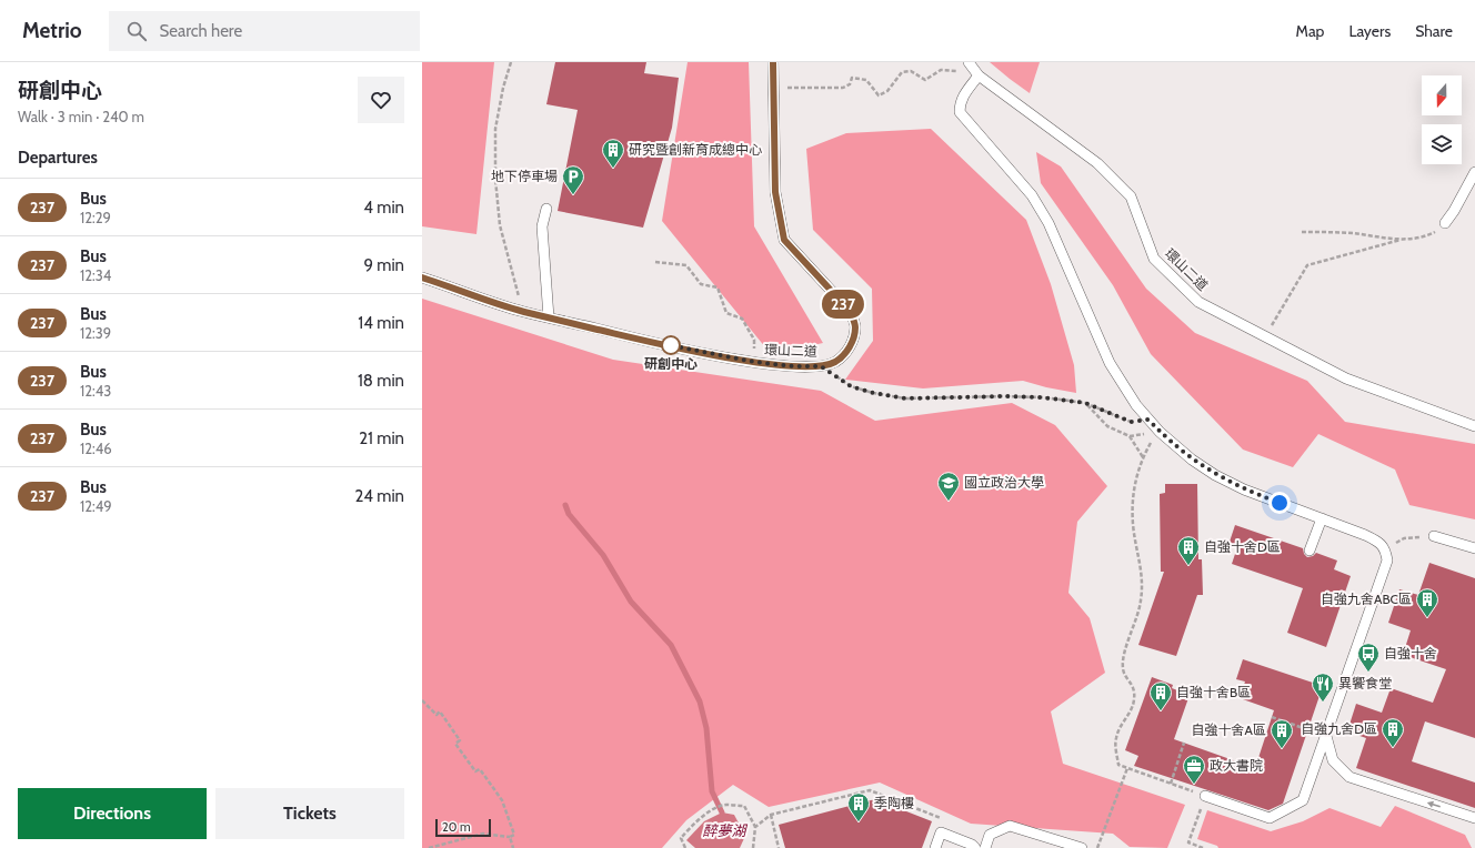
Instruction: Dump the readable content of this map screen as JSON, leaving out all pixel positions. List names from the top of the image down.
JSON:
{
  "streets": {
    "lane": ["環山二道"]
  },
  "water": ["醉夢湖"],
  "places": {
    "building": [
      "研究暨創新育成總中心",
      "自強十舍D區",
      "自強九舍ABC區",
      "自強十舍B區",
      "自強九舍D區",
      "自強十舍A區",
      "季陶樓"
    ],
    "parking": ["地下停車場"],
    "other": ["研創中心"],
    "school or university": ["國立政治大學"],
    "bus stop": ["自強十舍"],
    "restaurant": ["異饗食堂"],
    "office": ["政大書院"]
  },
  "lines": ["bus line 237"],
  "scale_bar": "20 m",
  "north": "bottom",
  "page": {
    "header": "Metrio",
    "search": "Search here",
    "nav": ["Map", "Layers", "Share"],
    "heading": [
      ["研創中心", "Walk · 3 min · 240 m"],
      "Departures"
    ],
    "on_map": "237",
    "list": [
      {
        "mark": "237",
        "name": "Bus",
        "note": "12:29",
        "value": "4 min"
      },
      {
        "mark": "237",
        "name": "Bus",
        "note": "12:34",
        "value": "9 min"
      },
      {
        "mark": "237",
        "name": "Bus",
        "note": "12:39",
        "value": "14 min"
      },
      {
        "mark": "237",
        "name": "Bus",
        "note": "12:43",
        "value": "18 min"
      },
      {
        "mark": "237",
        "name": "Bus",
        "note": "12:46",
        "value": "21 min"
      },
      {
        "mark": "237",
        "name": "Bus",
        "note": "12:49",
        "value": "24 min"
      }
    ],
    "buttons": ["Directions", "Tickets"],
    "scale": "20 m"
  }
}
